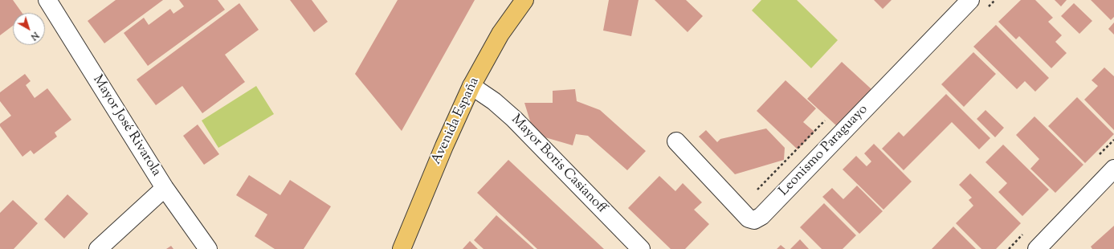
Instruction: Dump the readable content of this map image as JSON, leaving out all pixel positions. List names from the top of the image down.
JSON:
{
  "streets": {
    "main road": ["Avenida España"],
    "street": ["Mayor José Rivarola", "Leonismo Paraguayo", "Mayor Boris Casianoff"]
  },
  "crossings": [
    ["Avenida España", "Mayor Boris Casianoff"]
  ],
  "north": "bottom right"
}
